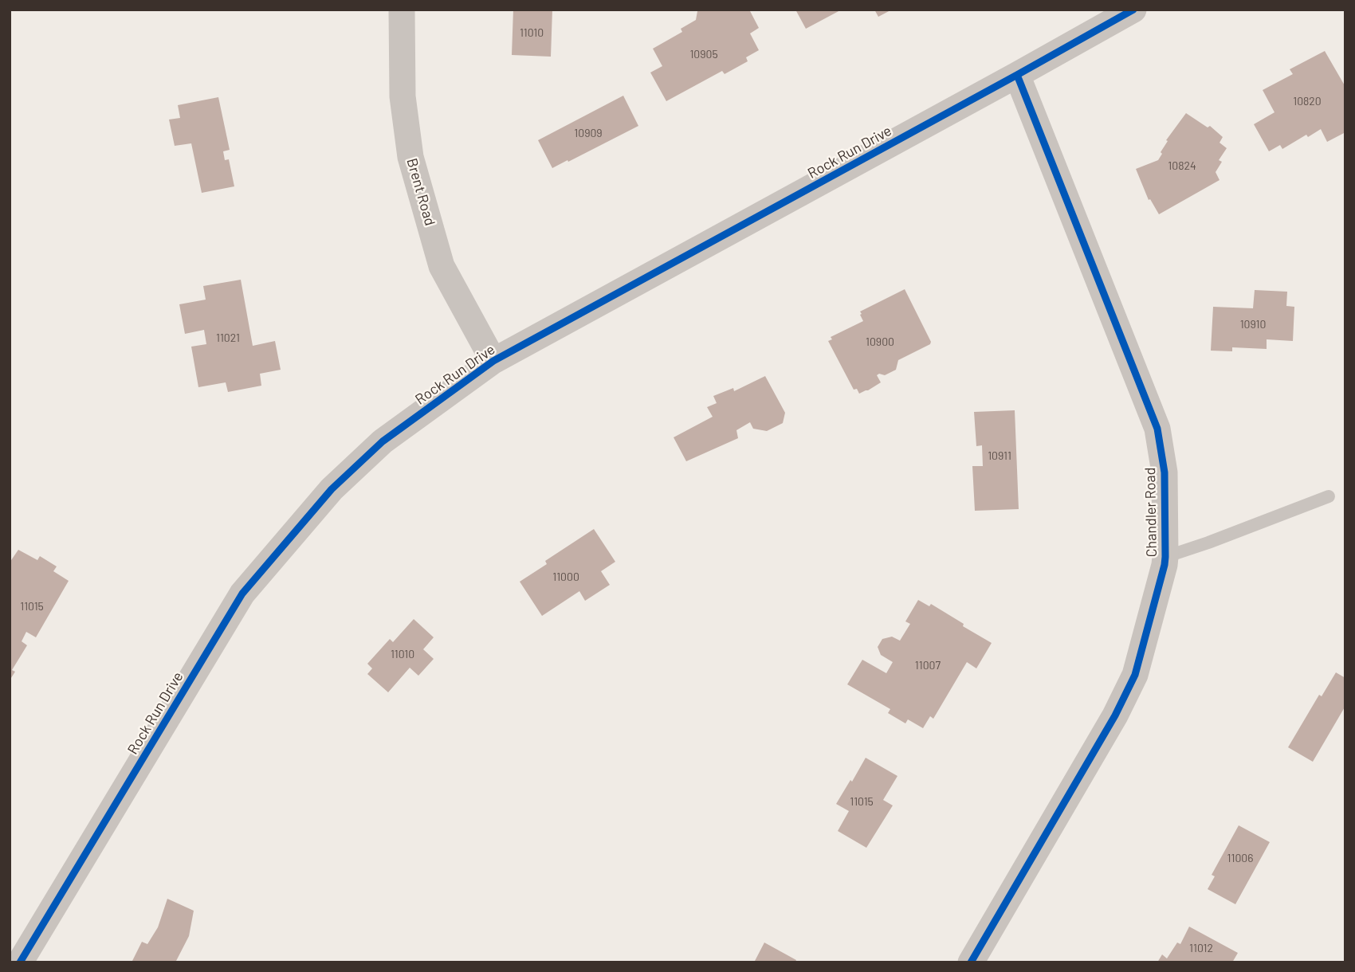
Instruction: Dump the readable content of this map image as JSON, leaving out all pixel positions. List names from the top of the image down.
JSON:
{
  "streets": {
    "street": ["Rock Run Drive", "Brent Road", "Chandler Road"]
  },
  "crossings": [
    ["Rock Run Drive", "Brent Road"],
    ["Rock Run Drive", "Chandler Road"]
  ],
  "house_numbers": [
    "11010",
    "10905",
    "10820",
    "10909",
    "10824",
    "10910",
    "11021",
    "10900",
    "10911",
    "11000",
    "11015",
    "11010",
    "11007",
    "11015",
    "11006",
    "11012"
  ]
}
